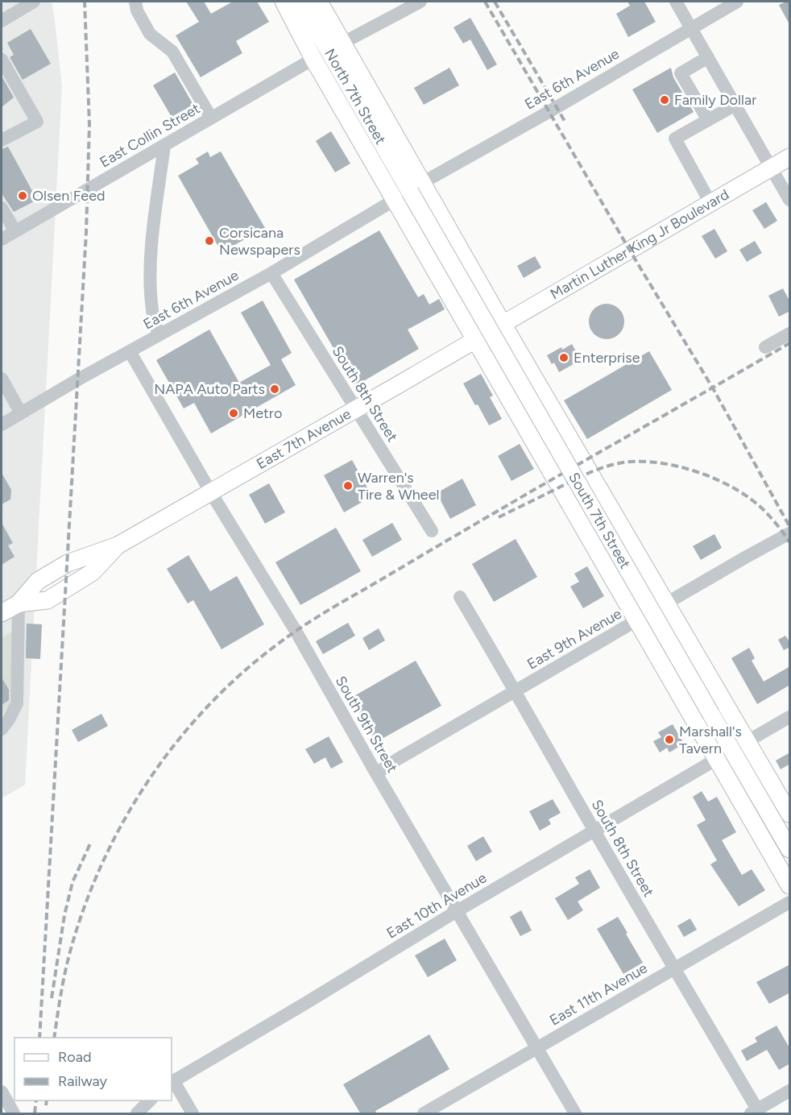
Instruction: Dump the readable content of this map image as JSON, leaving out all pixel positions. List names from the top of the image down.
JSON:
{
  "streets": {
    "main road": [
      "North 7th Street",
      "Martin Luther King Jr Boulevard",
      "East 7th Avenue",
      "South 7th Street"
    ],
    "street": [
      "East 6th Avenue",
      "East Collin Street",
      "South 8th Street",
      "East 9th Avenue",
      "South 9th Street",
      "East 10th Avenue",
      "East 11th Avenue"
    ]
  },
  "crossings": [
    ["East 6th Avenue", "North 7th Street"],
    ["East 6th Avenue", "South 8th Street"],
    ["East 6th Avenue", "South 7th Street"],
    ["East 6th Avenue", "South 9th Street"],
    ["North 7th Street", "South 7th Street"],
    ["Martin Luther King Jr Boulevard", "East 7th Avenue"],
    ["South 8th Street", "East 7th Avenue"],
    ["South 8th Street", "East 9th Avenue"],
    ["South 8th Street", "East 10th Avenue"],
    ["South 8th Street", "East 11th Avenue"],
    ["East 7th Avenue", "South 9th Street"],
    ["East 9th Avenue", "South 9th Street"],
    ["South 9th Street", "East 10th Avenue"],
    ["South 9th Street", "East 11th Avenue"]
  ],
  "places": [
    "Family Dollar",
    "Olsen Feed",
    "Corsicana Newspapers",
    "Enterprise",
    "NAPA Auto Parts",
    "Metro",
    "Warren's Tire & Wheel",
    "Marshall's Tavern"
  ],
  "legend": ["Road", "Railway"]
}
